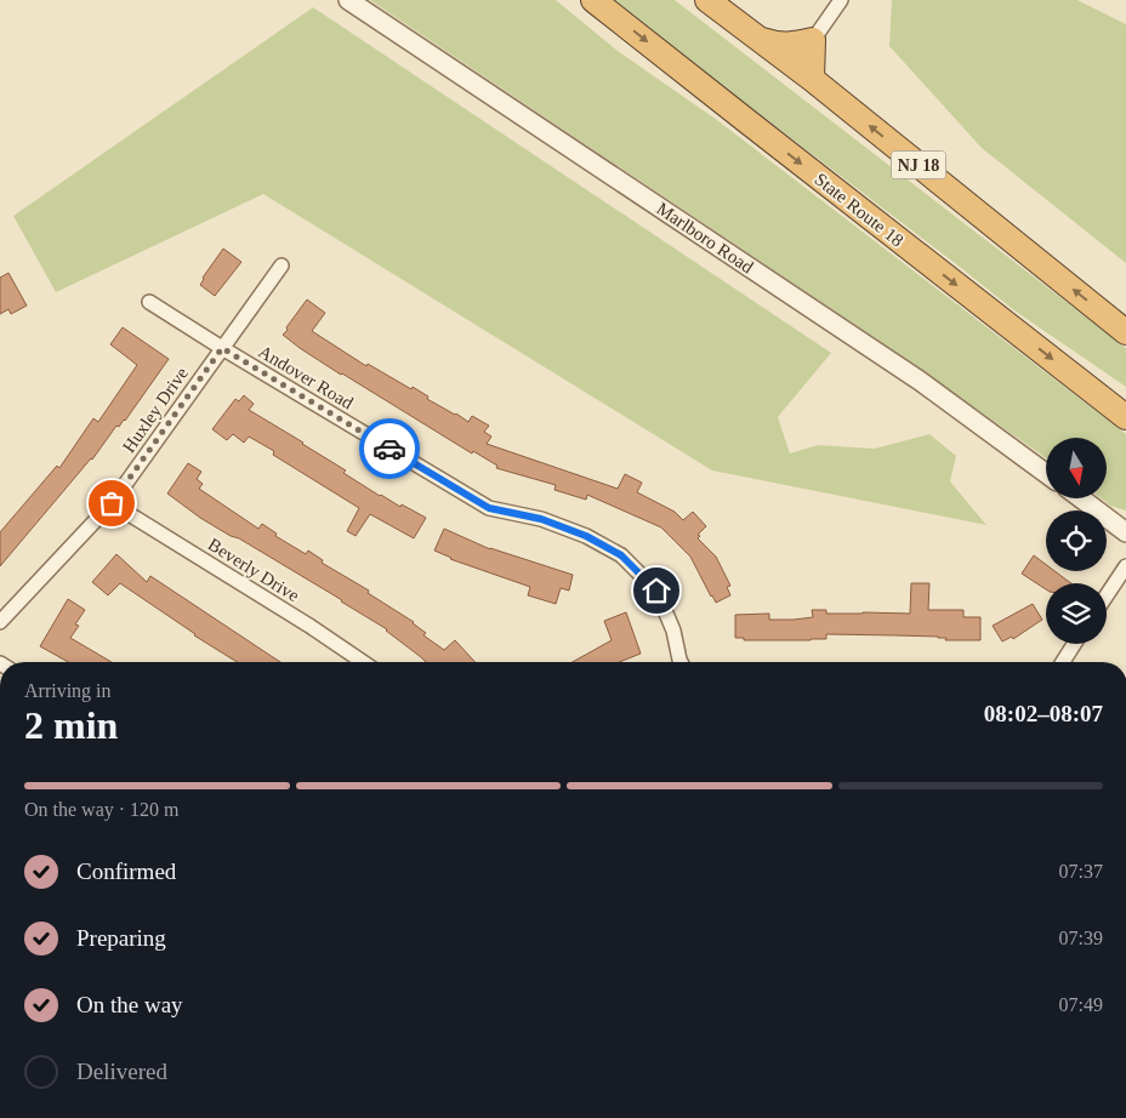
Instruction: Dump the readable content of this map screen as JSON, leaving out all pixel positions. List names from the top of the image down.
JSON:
{
  "streets": {
    "highway": ["NJ 18", "State Route 18"],
    "street": [
      "Marlboro Road",
      "Andover Road",
      "Huxley Drive",
      "Beverly Drive"
    ]
  },
  "crossings": [
    ["Andover Road", "Huxley Drive"],
    ["Huxley Drive", "Beverly Drive"]
  ],
  "north": "bottom",
  "page": {
    "heading": ["2 min", "Arriving in", "08:02–08:07"],
    "bar": "On the way · 120 m",
    "list": [
      ["Confirmed", "07:37"],
      ["Preparing", "07:39"],
      ["On the way", "07:49"],
      "Delivered"
    ]
  }
}
